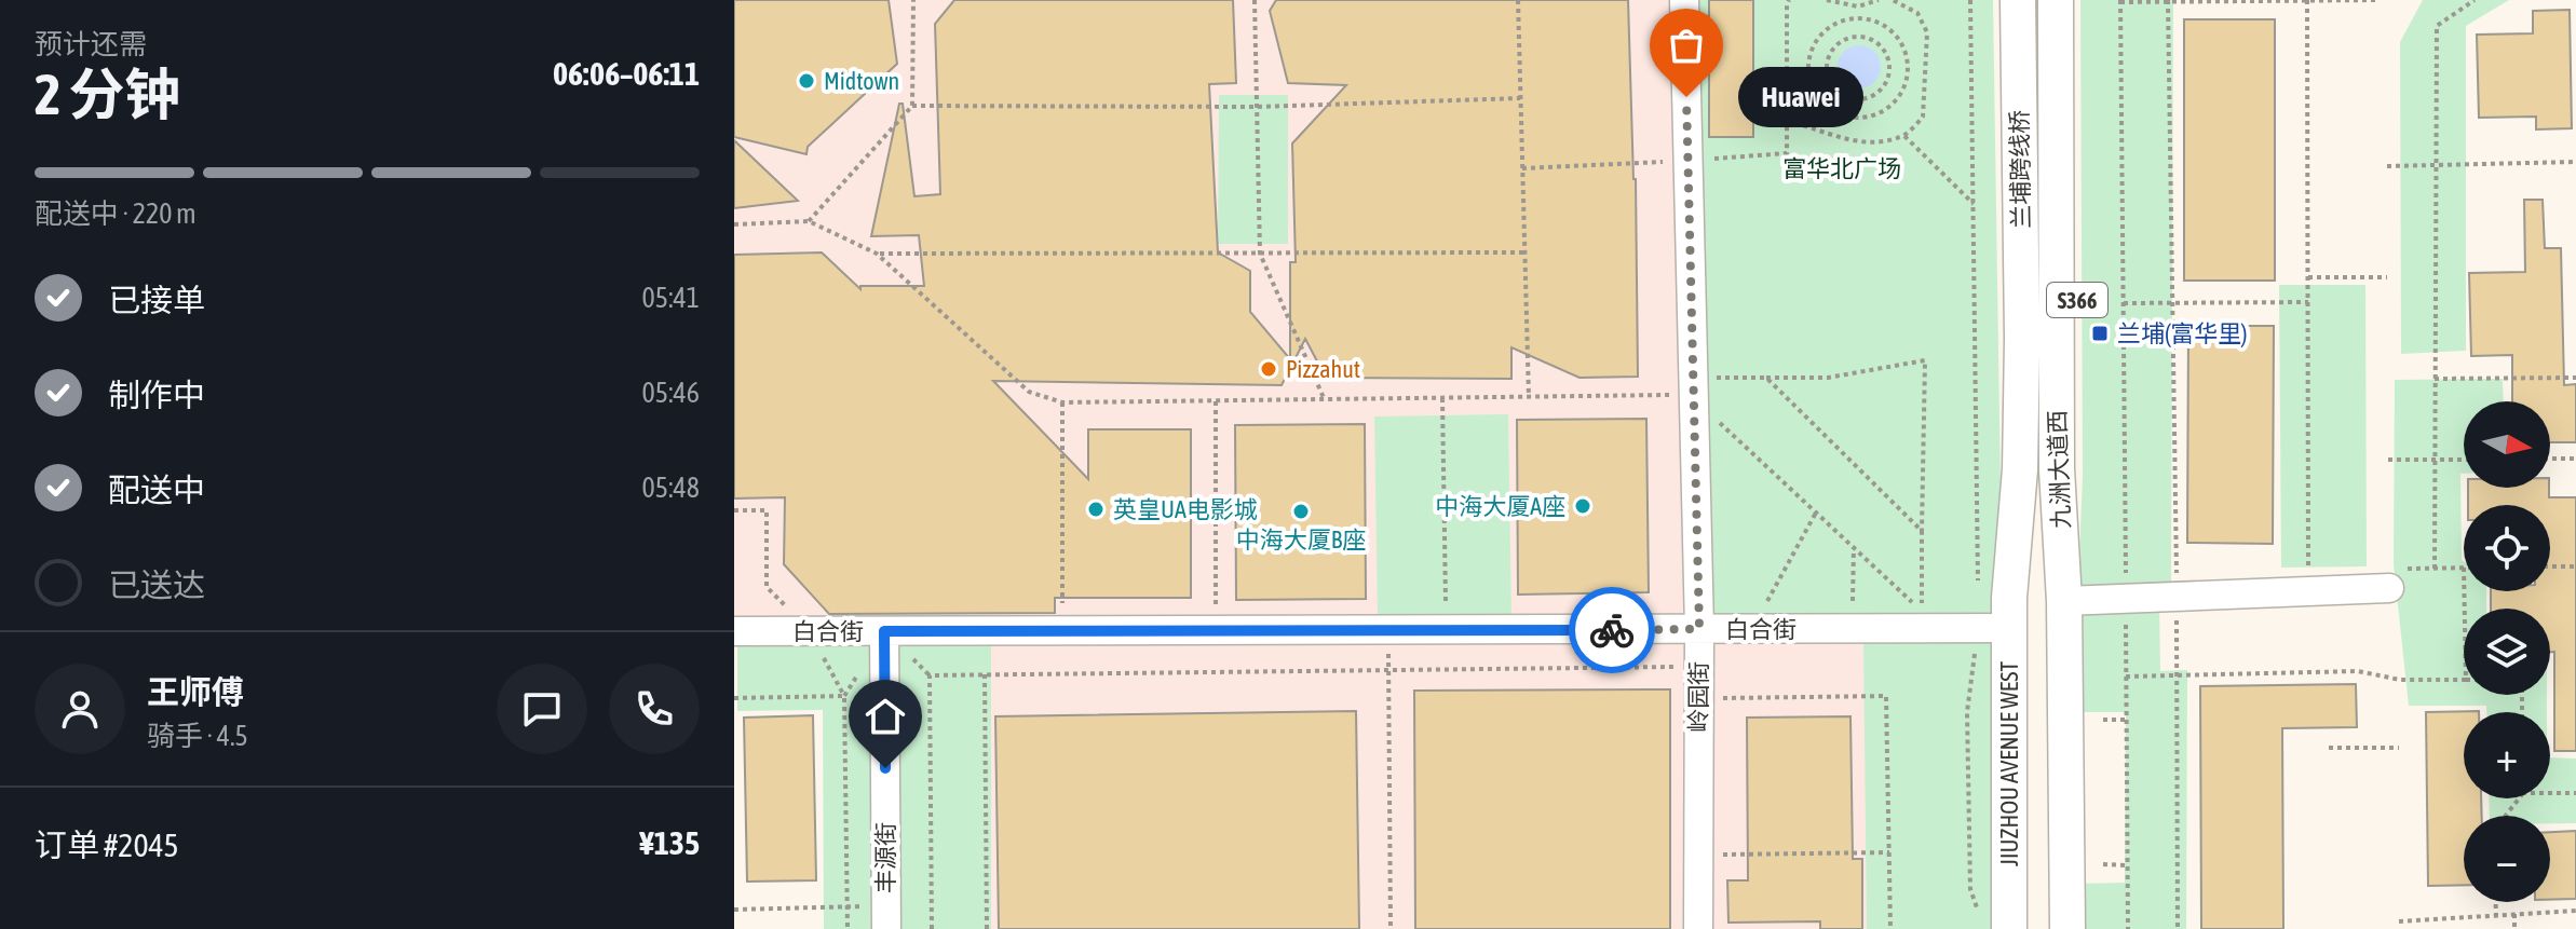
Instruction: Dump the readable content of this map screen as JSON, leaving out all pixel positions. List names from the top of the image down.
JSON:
{
  "streets": {
    "main road": [
      "兰埔跨线桥",
      "S366",
      "九洲大道西",
      "JIUZHOU AVENUE WEST"
    ],
    "street": ["白合街", "岭园街", "丰源街"]
  },
  "crossings": [
    ["兰埔跨线桥", "九洲大道西"],
    ["S366", "九洲大道西"],
    ["九洲大道西", "白合街"],
    ["九洲大道西", "JIUZHOU AVENUE WEST"],
    ["白合街", "岭园街"],
    ["白合街", "JIUZHOU AVENUE WEST"],
    ["白合街", "丰源街"]
  ],
  "parks": ["富华北广场"],
  "places": {
    "other": [
      "Midtown",
      "Huawei",
      "Pizzahut",
      "中海大厦A座",
      "英皇UA电影城",
      "中海大厦B座"
    ],
    "transit": ["兰埔(富华里)"]
  },
  "north": "right",
  "page": {
    "heading": ["2 分钟", "预计还需", "06:06–06:11"],
    "panel": [
      "王师傅",
      "骑手 · 4.5",
      "订单 #2045",
      "¥135"
    ],
    "bubble": "Huawei",
    "bar": "配送中 · 220 m",
    "list": [
      ["已接单", "05:41"],
      ["制作中", "05:46"],
      ["配送中", "05:48"],
      "已送达"
    ],
    "map_buttons": ["+", "−"]
  }
}
